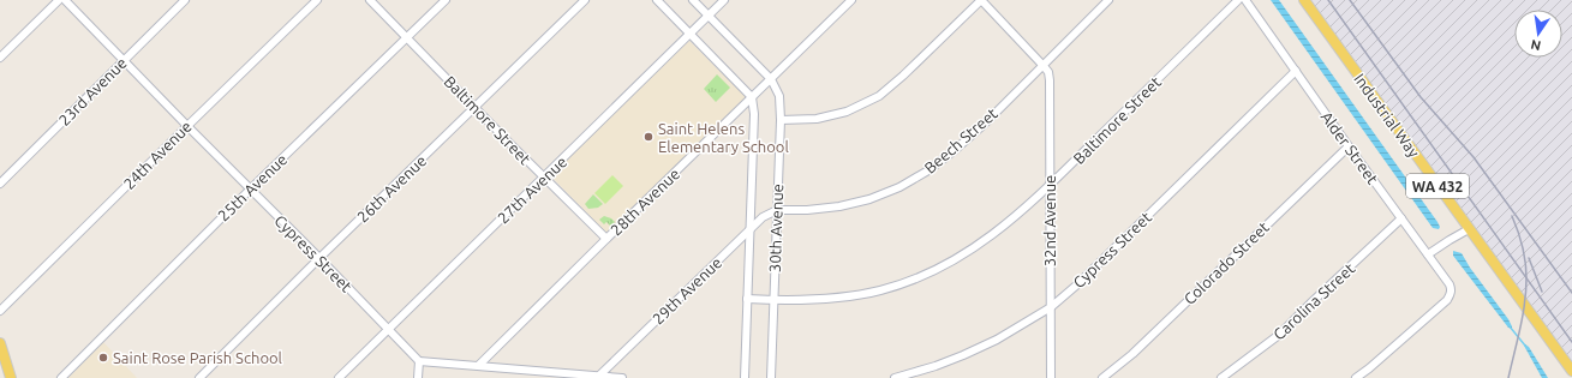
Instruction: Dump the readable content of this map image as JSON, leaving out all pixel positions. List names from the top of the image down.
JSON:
{
  "streets": {
    "main road": ["Industrial Way", "WA 432"],
    "street": [
      "23rd Avenue",
      "Baltimore Street",
      "Beech Street",
      "Alder Street",
      "24th Avenue",
      "25th Avenue",
      "26th Avenue",
      "27th Avenue",
      "28th Avenue",
      "32nd Avenue",
      "30th Avenue",
      "Cypress Street",
      "Colorado Street",
      "29th Avenue",
      "Carolina Street"
    ]
  },
  "crossings": [
    ["23rd Avenue", "Cypress Street"],
    ["Baltimore Street", "25th Avenue"],
    ["Baltimore Street", "26th Avenue"],
    ["Baltimore Street", "27th Avenue"],
    ["Baltimore Street", "28th Avenue"],
    ["Baltimore Street", "32nd Avenue"],
    ["Baltimore Street", "30th Avenue"],
    ["Beech Street", "32nd Avenue"],
    ["Beech Street", "30th Avenue"],
    ["Beech Street", "29th Avenue"],
    ["Alder Street", "Cypress Street"],
    ["Alder Street", "Colorado Street"],
    ["Alder Street", "Carolina Street"],
    ["24th Avenue", "Cypress Street"],
    ["25th Avenue", "Cypress Street"],
    ["26th Avenue", "Cypress Street"],
    ["27th Avenue", "Cypress Street"],
    ["28th Avenue", "30th Avenue"],
    ["32nd Avenue", "Cypress Street"],
    ["30th Avenue", "29th Avenue"]
  ],
  "places": ["Saint Helens Elementary School", "Saint Rose Parish School"],
  "north": "bottom"
}
